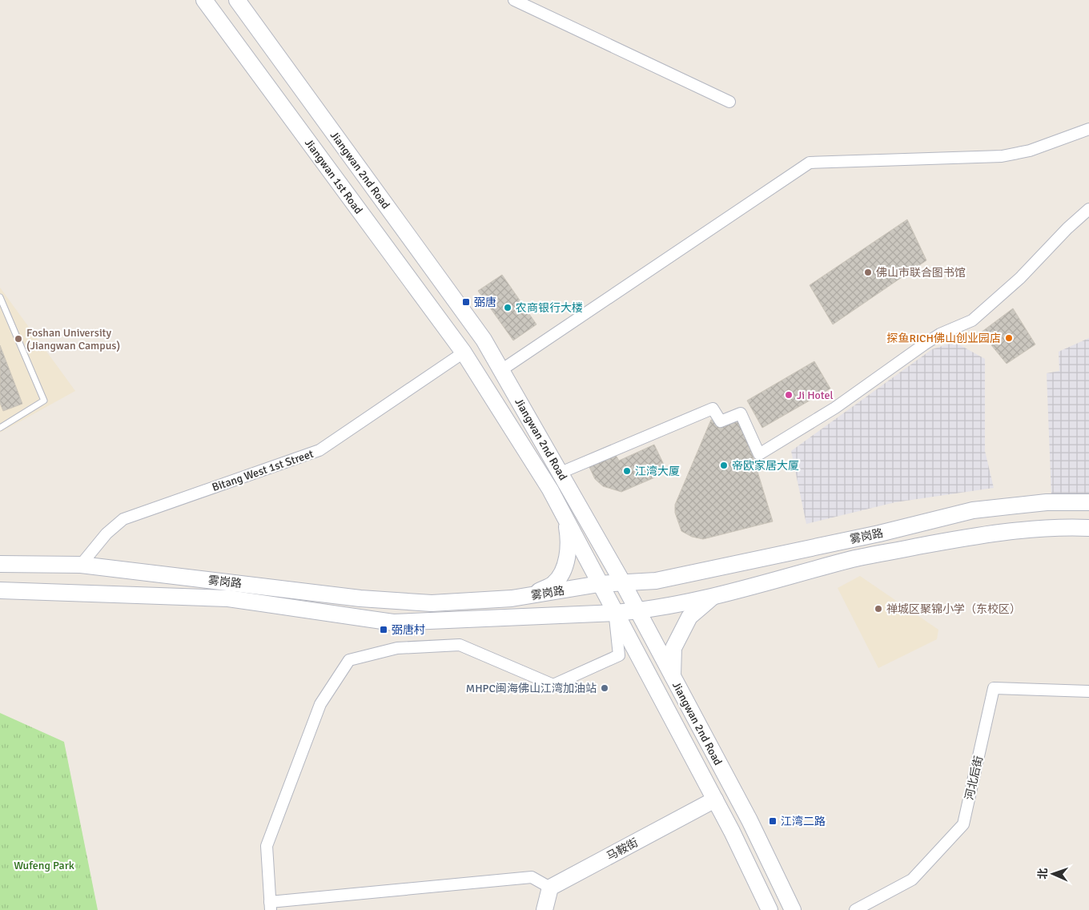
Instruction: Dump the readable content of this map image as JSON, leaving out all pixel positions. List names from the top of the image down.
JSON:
{
  "streets": {
    "main road": [
      "Jiangwan 2nd Road",
      "Jiangwan 1st Road",
      "雾岗路",
      "马鞍街"
    ],
    "street": ["Bitang West 1st Street", "河北后街"]
  },
  "crossings": [
    ["Jiangwan 2nd Road", "Jiangwan 1st Road"],
    ["Jiangwan 2nd Road", "Bitang West 1st Street"],
    ["Jiangwan 2nd Road", "雾岗路"],
    ["Jiangwan 2nd Road", "马鞍街"],
    ["Jiangwan 1st Road", "Bitang West 1st Street"],
    ["Bitang West 1st Street", "雾岗路"]
  ],
  "parks": ["Wufeng Park"],
  "places": {
    "other": [
      "佛山市联合图书馆",
      "农商银行大楼",
      "探鱼RICH佛山创业园店",
      "Foshan University (Jiangwan Campus)",
      "Ji Hotel",
      "帝欧家居大厦",
      "江湾大厦",
      "禅城区聚锦小学（东校区）",
      "MHPC闽海佛山江湾加油站"
    ],
    "transit": ["弼唐", "弼唐村", "江湾二路"]
  },
  "north": "left"
}
